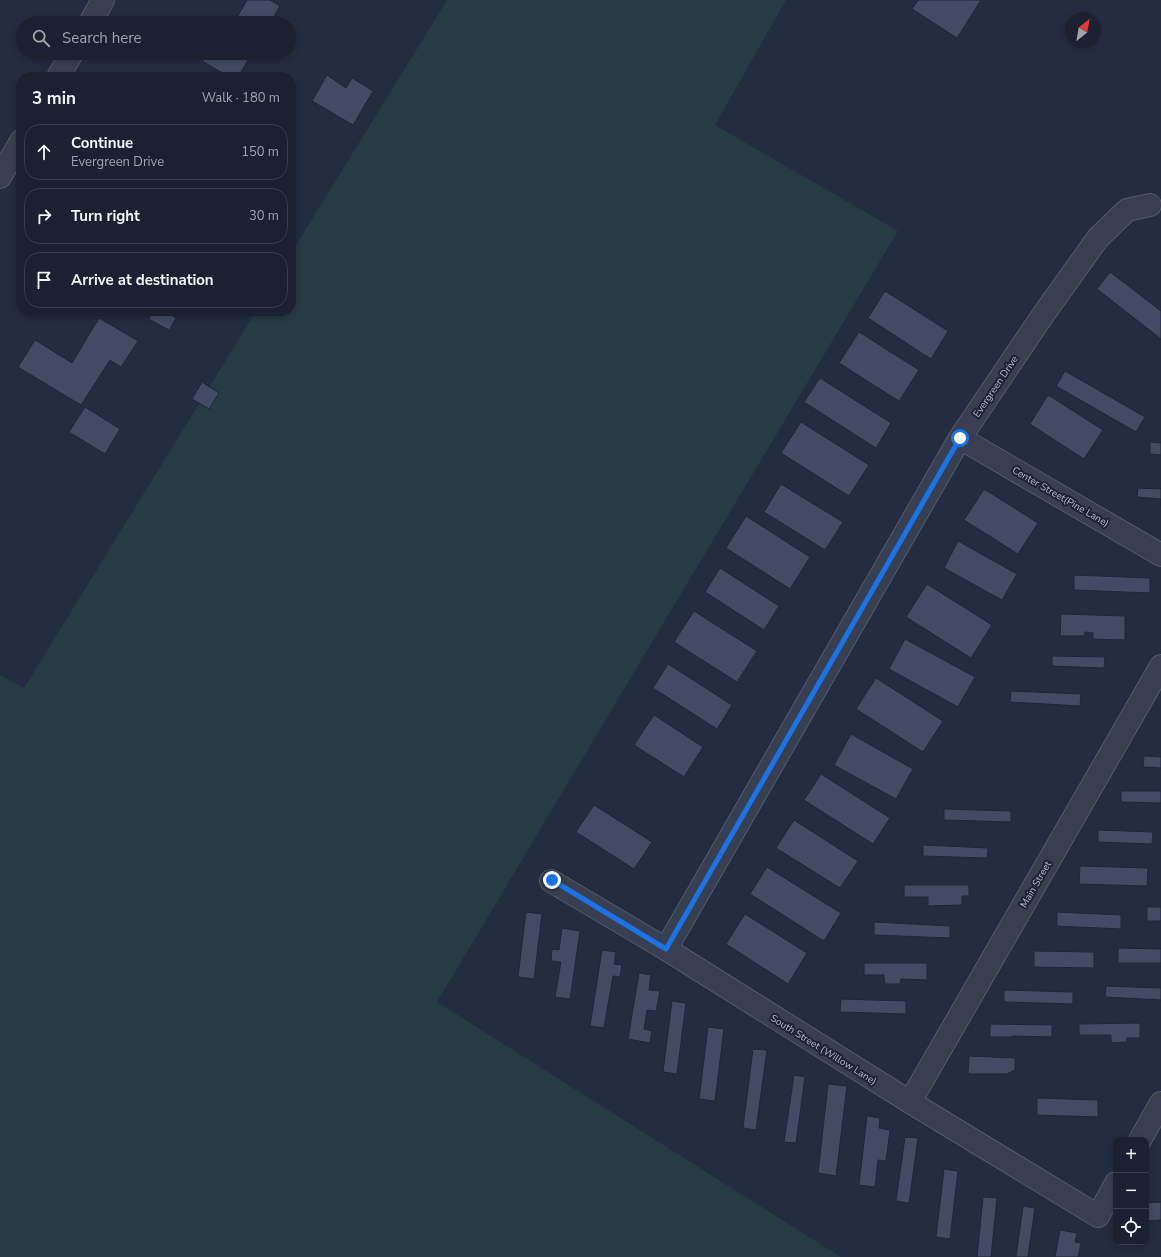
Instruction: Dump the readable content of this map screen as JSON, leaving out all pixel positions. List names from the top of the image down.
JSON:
{
  "streets": {
    "street": [
      "Evergreen Drive",
      "Center Street(Pine Lane)",
      "Main Street",
      "South Street (Willow Lane)"
    ]
  },
  "crossings": [
    ["Evergreen Drive", "Center Street(Pine Lane)"],
    ["Evergreen Drive", "South Street (Willow Lane)"],
    ["Main Street", "South Street (Willow Lane)"]
  ],
  "north": "top right",
  "page": {
    "search": "Search here",
    "heading": ["3 min", "Walk · 180 m"],
    "list": [
      ["Continue", "Evergreen Drive", "150 m"],
      ["Turn right", "30 m"],
      "Arrive at destination"
    ],
    "map_buttons": ["+", "−"]
  }
}
